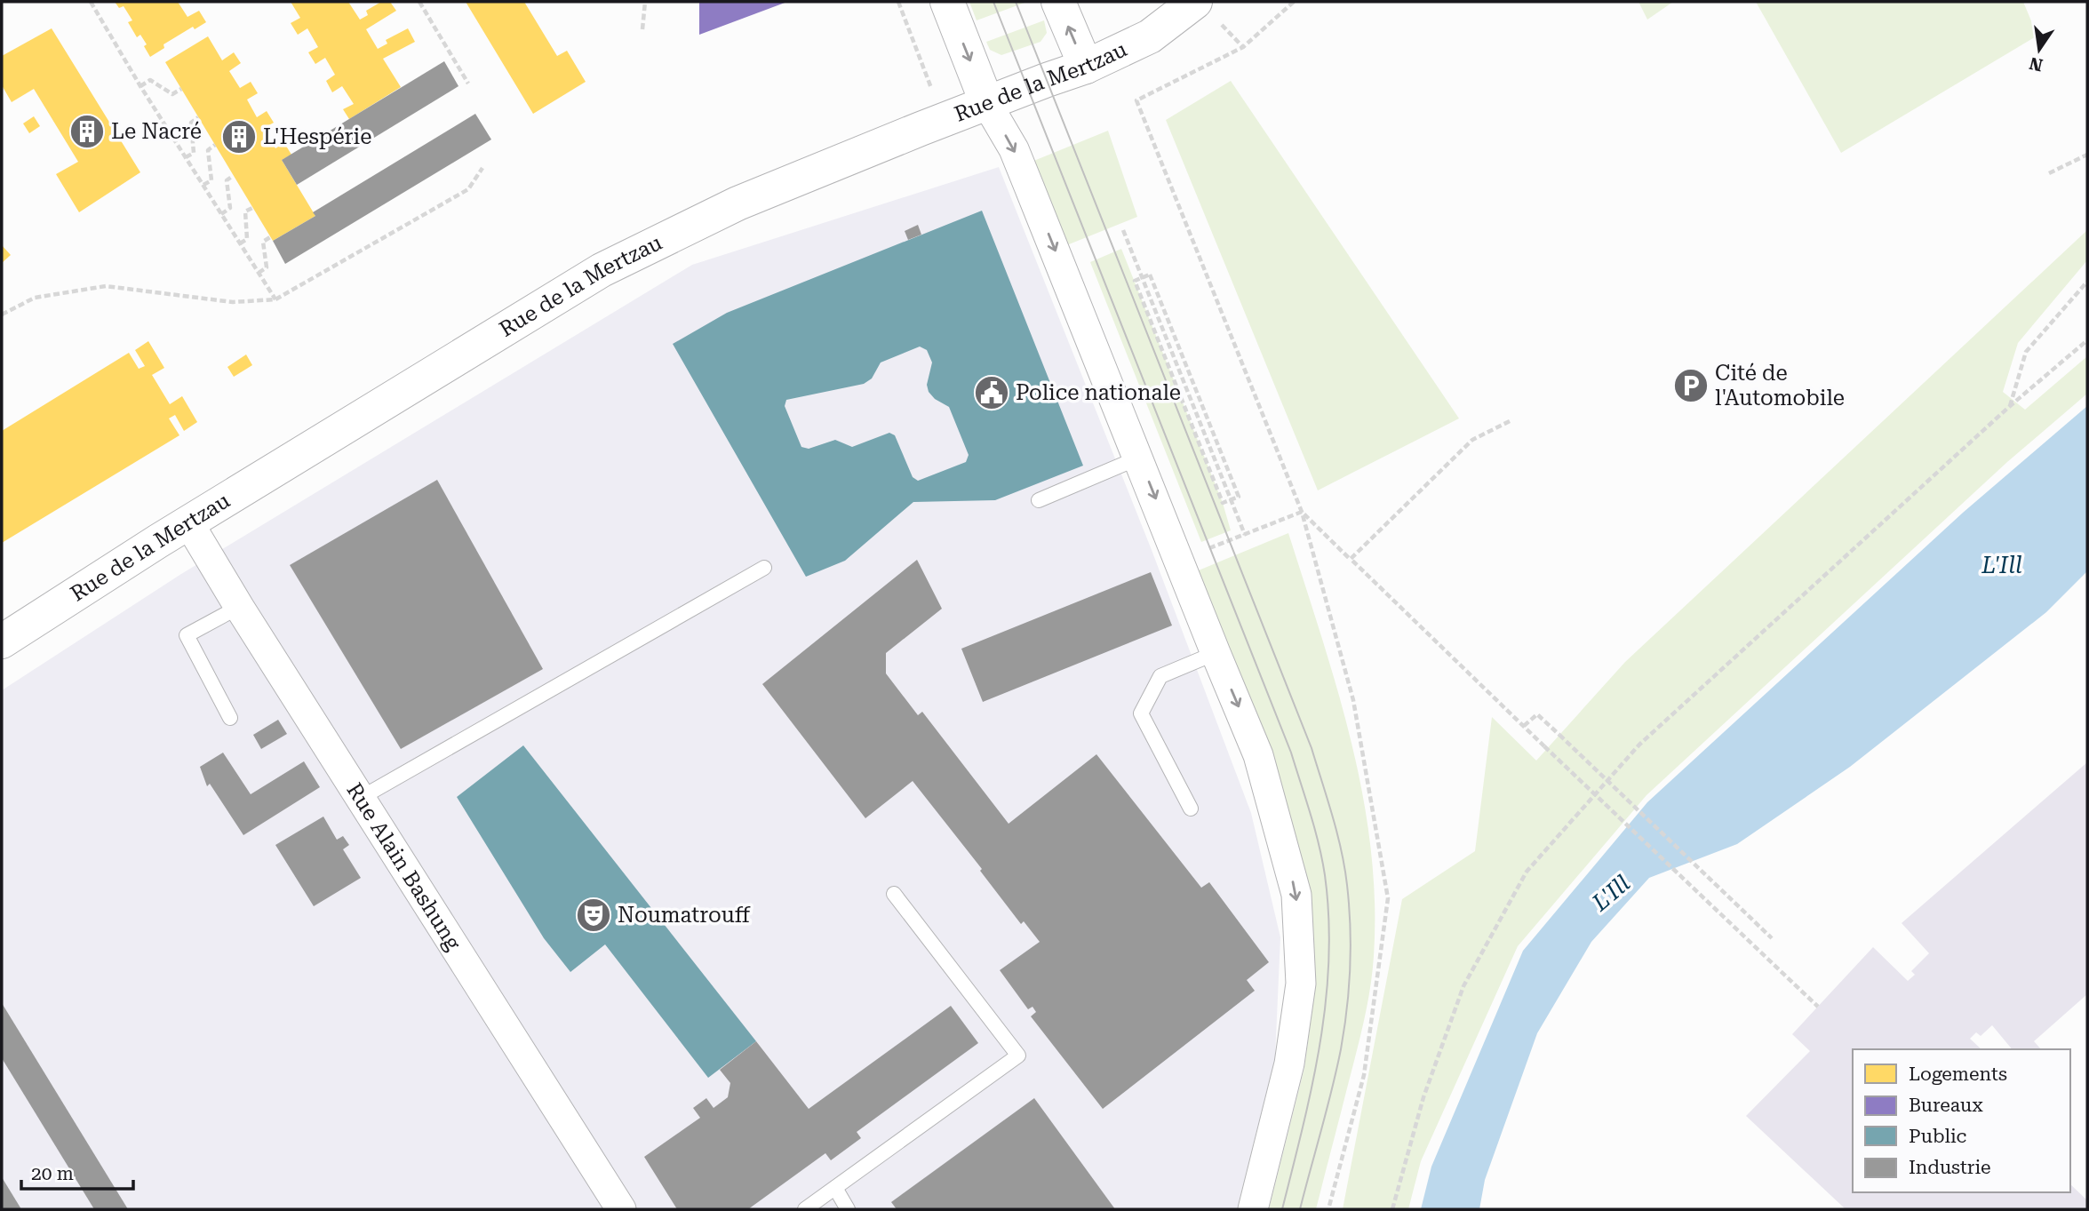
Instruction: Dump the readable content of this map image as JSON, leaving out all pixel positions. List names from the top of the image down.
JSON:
{
  "streets": {
    "main road": ["Rue de la Mertzau"],
    "street": ["Rue Alain Bashung"]
  },
  "crossings": [
    ["Rue de la Mertzau", "Rue Alain Bashung"]
  ],
  "water": ["L'Ill"],
  "places": {
    "building": ["Le Nacré", "L'Hespérie"],
    "parking": ["Cité de l'Automobile"],
    "public building": ["Police nationale"],
    "theatre": ["Noumatrouff"]
  },
  "legend": [
    "Logements",
    "Bureaux",
    "Public",
    "Industrie"
  ],
  "scale_bar": "20 m",
  "north": "bottom"
}
